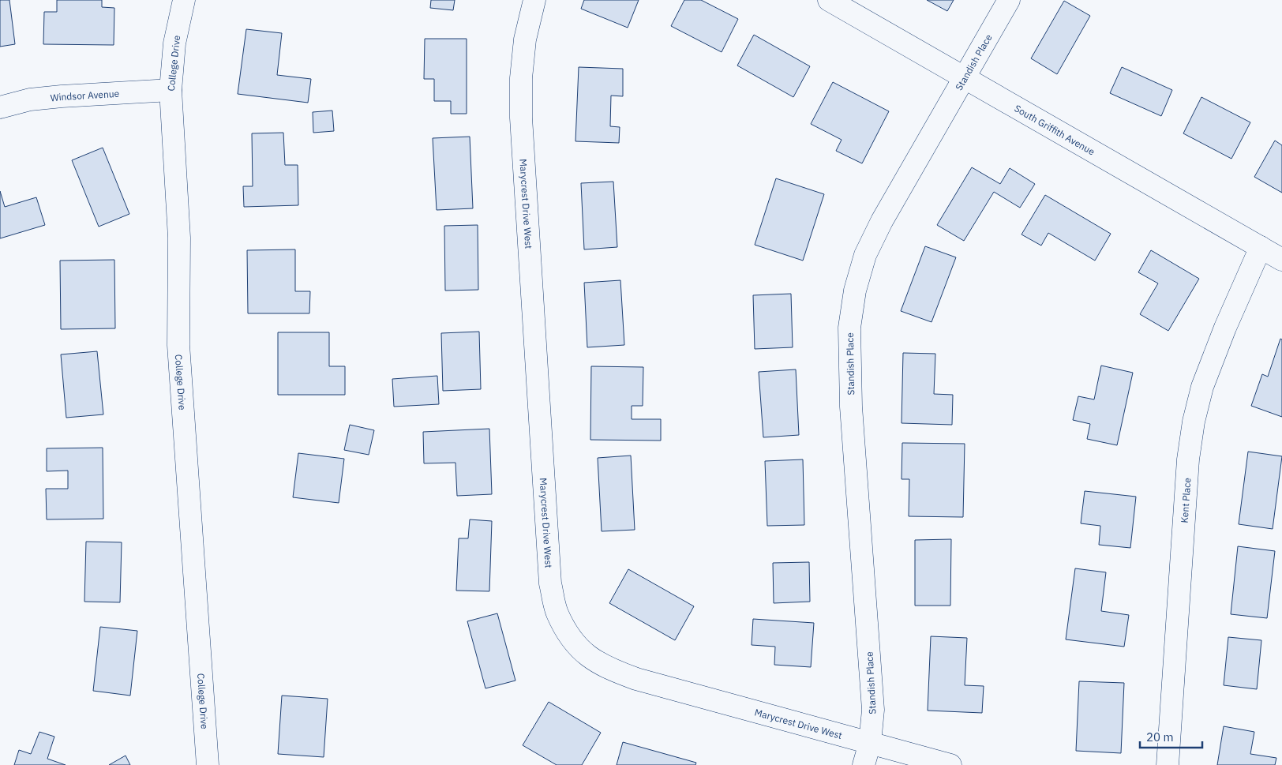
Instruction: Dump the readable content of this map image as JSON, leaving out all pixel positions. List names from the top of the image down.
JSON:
{
  "streets": {
    "street": [
      "Standish Place",
      "College Drive",
      "Windsor Avenue",
      "South Griffith Avenue",
      "Marycrest Drive West",
      "Kent Place"
    ]
  },
  "crossings": [
    ["Standish Place", "South Griffith Avenue"],
    ["Standish Place", "Marycrest Drive West"],
    ["College Drive", "Windsor Avenue"],
    ["South Griffith Avenue", "Kent Place"]
  ],
  "scale_bar": "20 m"
}
